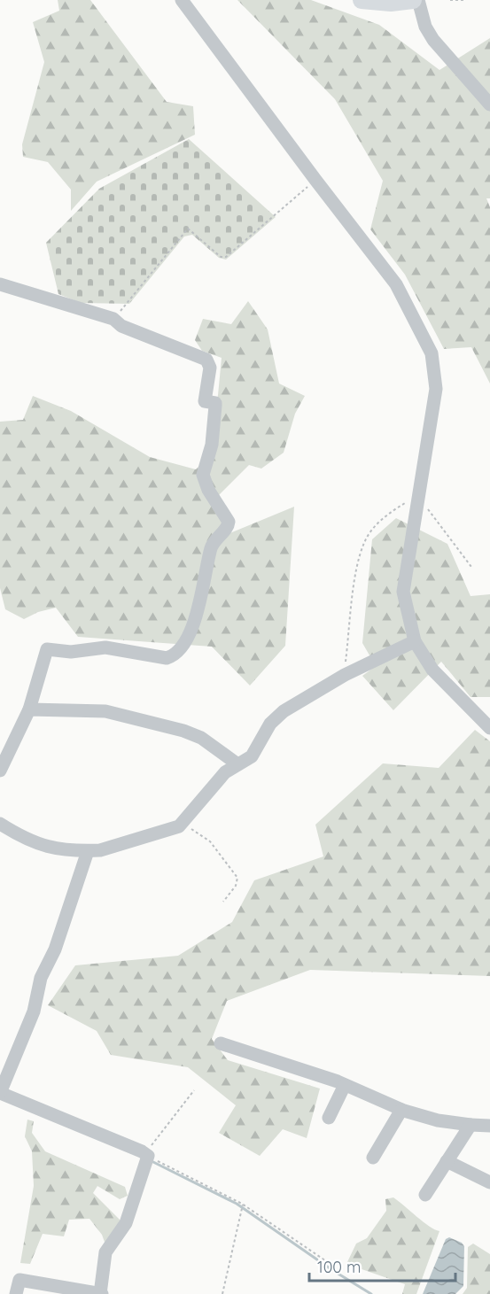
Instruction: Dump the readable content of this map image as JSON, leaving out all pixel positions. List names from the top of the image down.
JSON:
{
  "scale_bar": "100 m"
}
